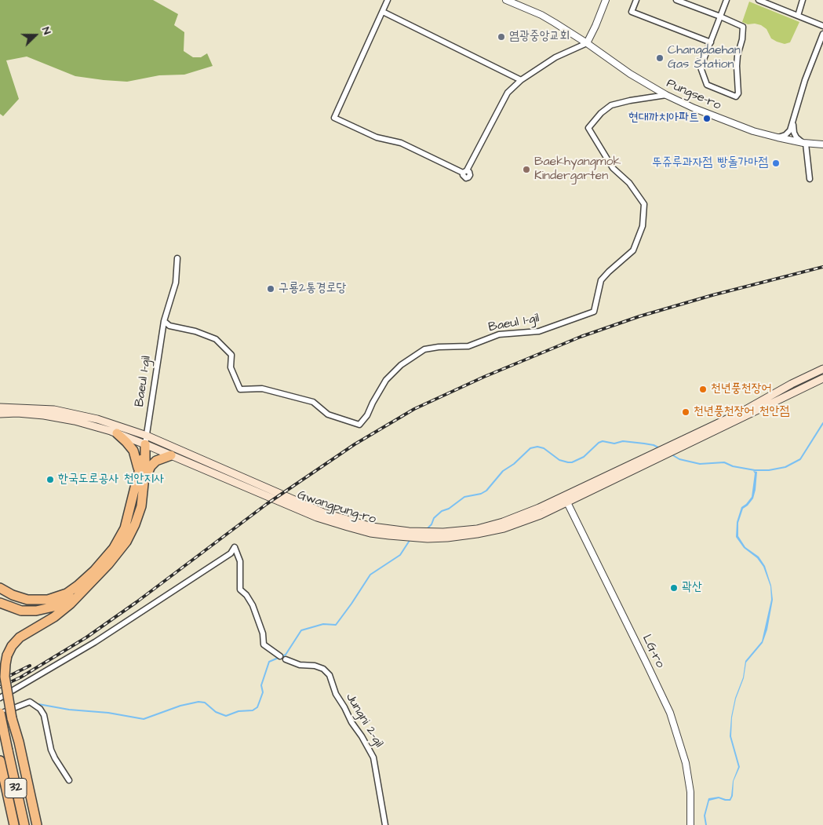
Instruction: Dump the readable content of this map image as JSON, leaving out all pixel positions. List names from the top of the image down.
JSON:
{
  "streets": {
    "highway": ["32"],
    "main road": ["Gwangpung-ro"],
    "street": [
      "Pungse-ro",
      "Baeul 1-gil",
      "LG-ro",
      "Jungni 2-gil"
    ]
  },
  "crossings": [
    ["Pungse-ro", "Baeul 1-gil"],
    ["Baeul 1-gil", "Gwangpung-ro"],
    ["Gwangpung-ro", "LG-ro"]
  ],
  "places": [
    "염광중앙교회",
    "Changdaehan Gas Station",
    "현대까치아파트",
    "뚜쥬루과자점 빵돌가마점",
    "Baekhyangmok Kindergarten",
    "구룡2통경로당",
    "천년풍천장어",
    "천년풍천장어 천안점",
    "한국도로공사 천안지사",
    "곽산"
  ],
  "north": "right"
}
